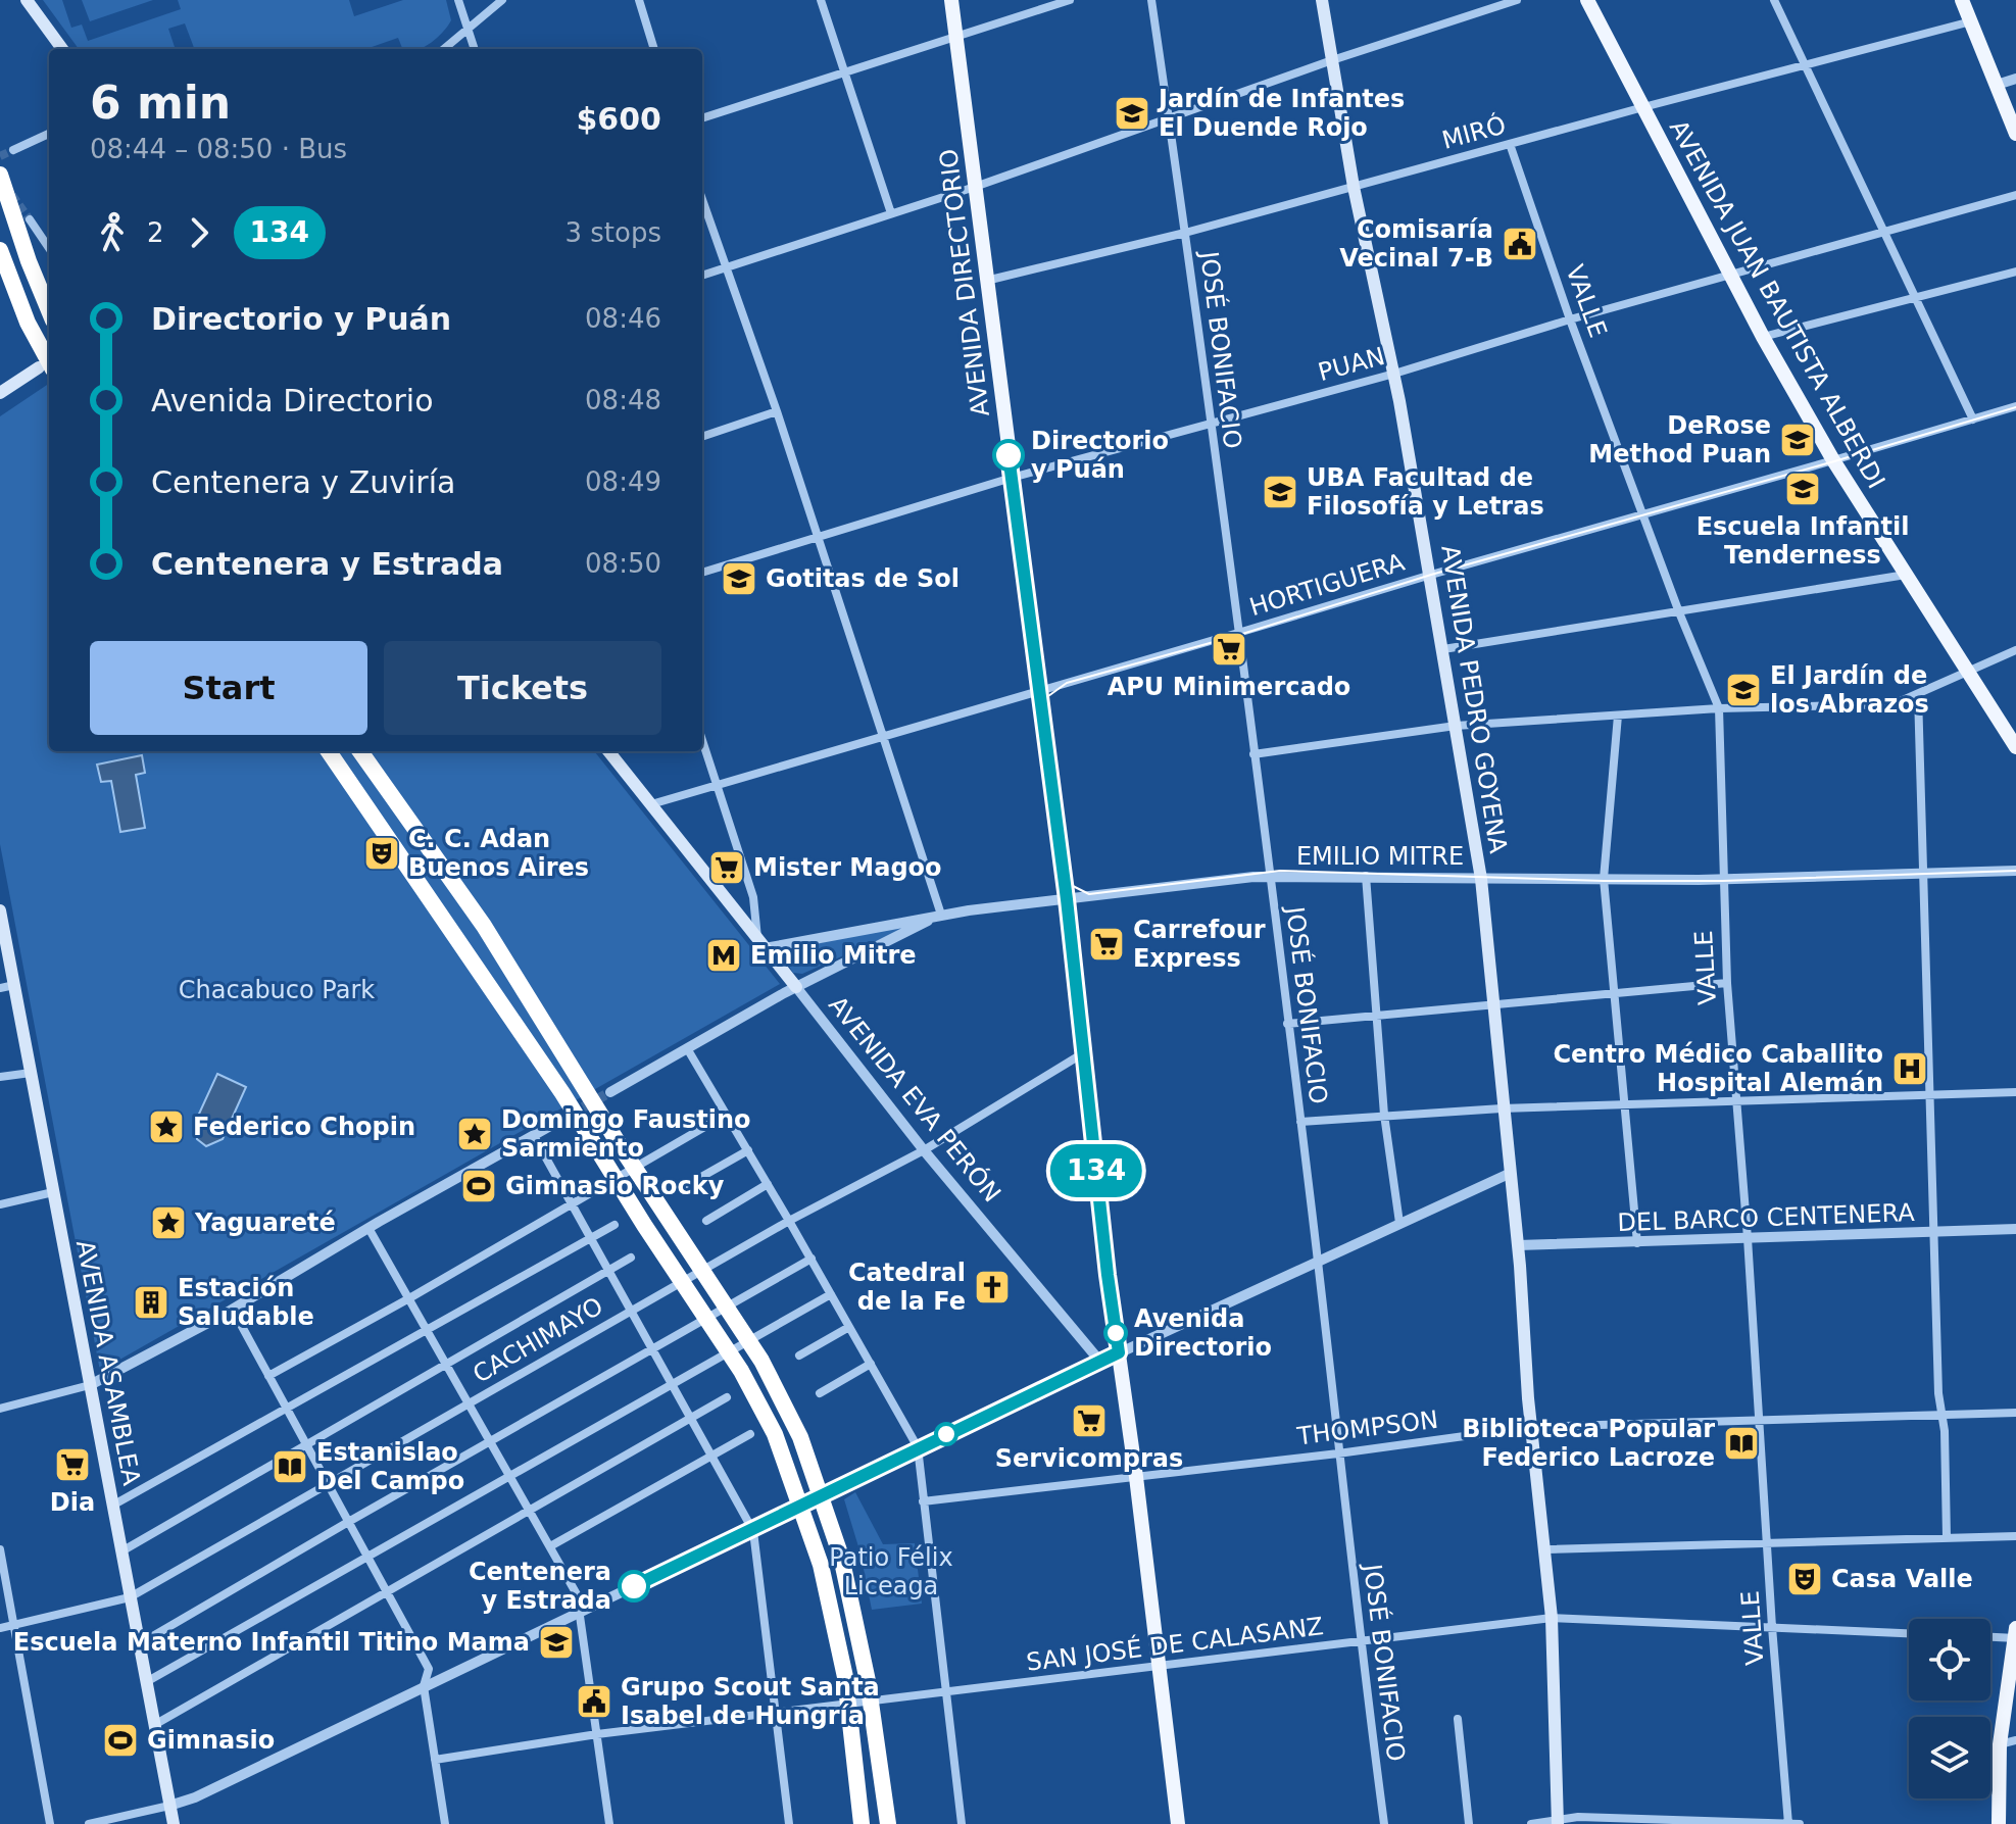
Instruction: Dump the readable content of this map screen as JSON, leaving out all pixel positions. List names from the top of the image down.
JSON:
{
  "streets": {
    "main road": [
      "AVENIDA DIRECTORIO",
      "AVENIDA JUAN BAUTISTA ALBERDI",
      "AVENIDA PEDRO GOYENA",
      "AVENIDA EVA PERÓN",
      "AVENIDA ASAMBLEA"
    ],
    "street": [
      "MIRÓ",
      "VALLE",
      "JOSÉ BONIFACIO",
      "PUAN",
      "HORTIGUERA",
      "EMILIO MITRE",
      "DEL BARCO CENTENERA",
      "CACHIMAYO",
      "THOMPSON",
      "SAN JOSÉ DE CALASANZ"
    ]
  },
  "crossings": [
    ["MIRÓ", "AVENIDA DIRECTORIO"],
    ["MIRÓ", "VALLE"],
    ["MIRÓ", "AVENIDA JUAN BAUTISTA ALBERDI"],
    ["MIRÓ", "JOSÉ BONIFACIO"],
    ["MIRÓ", "AVENIDA PEDRO GOYENA"],
    ["AVENIDA DIRECTORIO", "PUAN"],
    ["AVENIDA DIRECTORIO", "HORTIGUERA"],
    ["AVENIDA DIRECTORIO", "EMILIO MITRE"],
    ["AVENIDA DIRECTORIO", "CACHIMAYO"],
    ["AVENIDA DIRECTORIO", "THOMPSON"],
    ["AVENIDA DIRECTORIO", "SAN JOSÉ DE CALASANZ"],
    ["VALLE", "PUAN"],
    ["VALLE", "HORTIGUERA"],
    ["VALLE", "EMILIO MITRE"],
    ["VALLE", "DEL BARCO CENTENERA"],
    ["VALLE", "THOMPSON"],
    ["VALLE", "SAN JOSÉ DE CALASANZ"],
    ["AVENIDA JUAN BAUTISTA ALBERDI", "PUAN"],
    ["AVENIDA JUAN BAUTISTA ALBERDI", "HORTIGUERA"],
    ["JOSÉ BONIFACIO", "PUAN"],
    ["JOSÉ BONIFACIO", "HORTIGUERA"],
    ["JOSÉ BONIFACIO", "EMILIO MITRE"],
    ["JOSÉ BONIFACIO", "THOMPSON"],
    ["JOSÉ BONIFACIO", "SAN JOSÉ DE CALASANZ"],
    ["PUAN", "AVENIDA PEDRO GOYENA"],
    ["HORTIGUERA", "AVENIDA PEDRO GOYENA"],
    ["HORTIGUERA", "AVENIDA EVA PERÓN"],
    ["AVENIDA PEDRO GOYENA", "EMILIO MITRE"],
    ["AVENIDA PEDRO GOYENA", "DEL BARCO CENTENERA"],
    ["AVENIDA PEDRO GOYENA", "THOMPSON"],
    ["AVENIDA PEDRO GOYENA", "SAN JOSÉ DE CALASANZ"],
    ["EMILIO MITRE", "AVENIDA EVA PERÓN"],
    ["AVENIDA EVA PERÓN", "CACHIMAYO"],
    ["CACHIMAYO", "AVENIDA ASAMBLEA"]
  ],
  "parks": ["Chacabuco Park", "Patio Félix Liceaga"],
  "places": {
    "school or university": [
      "Jardín de Infantes El Duende Rojo",
      "DeRose Method Puan",
      "Escuela Infantil Tenderness",
      "UBA Facultad de Filosofía y Letras",
      "Gotitas de Sol",
      "El Jardín de los Abrazos",
      "Escuela Materno Infantil Titino Mama"
    ],
    "public building": ["Comisaría Vecinal 7-B", "Grupo Scout Santa Isabel de Hungría"],
    "other": ["Directorio y Puán", "Avenida Directorio", "Centenera y Estrada"],
    "supermarket": [
      "APU Minimercado",
      "Mister Magoo",
      "Carrefour Express",
      "Servicompras",
      "Dia"
    ],
    "theatre": ["C. C. Adan Buenos Aires", "Casa Valle"],
    "metro station": ["Emilio Mitre"],
    "hospital": ["Centro Médico Caballito Hospital Alemán"],
    "place": ["Federico Chopin", "Domingo Faustino Sarmiento", "Yaguareté"],
    "sports": ["Gimnasio Rocky", "Gimnasio"],
    "church": ["Catedral de la Fe"],
    "building": ["Estación Saludable"],
    "library": ["Biblioteca Popular Federico Lacroze", "Estanislao Del Campo"]
  },
  "lines": ["bus line 134"],
  "page": {
    "on_map": "134",
    "heading": ["6 min", "08:44 – 08:50 · Bus", "$600"],
    "legs": ["2", "134", "3 stops"],
    "list": [
      {
        "name": "Directorio y Puán",
        "value": "08:46"
      },
      {
        "name": "Avenida Directorio",
        "value": "08:48"
      },
      {
        "name": "Centenera y Zuviría",
        "value": "08:49"
      },
      {
        "name": "Centenera y Estrada",
        "value": "08:50"
      }
    ],
    "buttons": ["Start", "Tickets"]
  }
}
